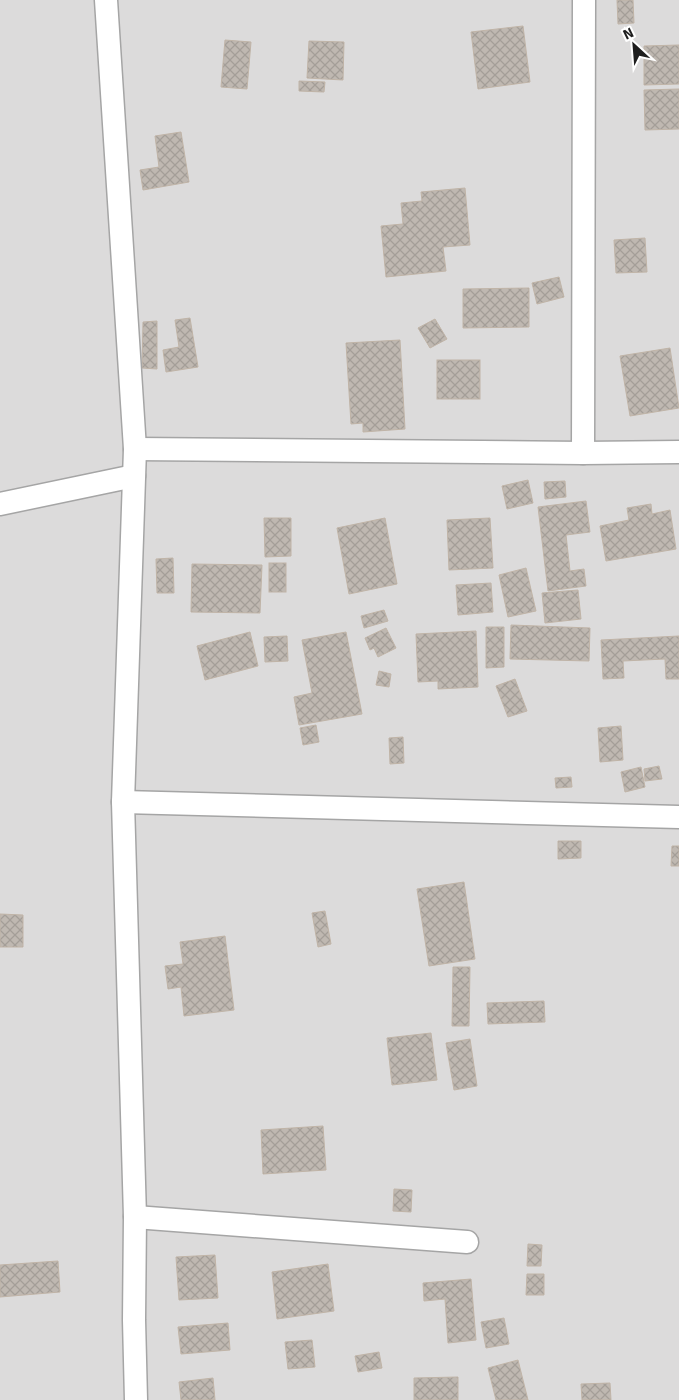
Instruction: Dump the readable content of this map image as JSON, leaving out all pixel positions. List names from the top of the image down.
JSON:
{
  "north": "top left"
}
